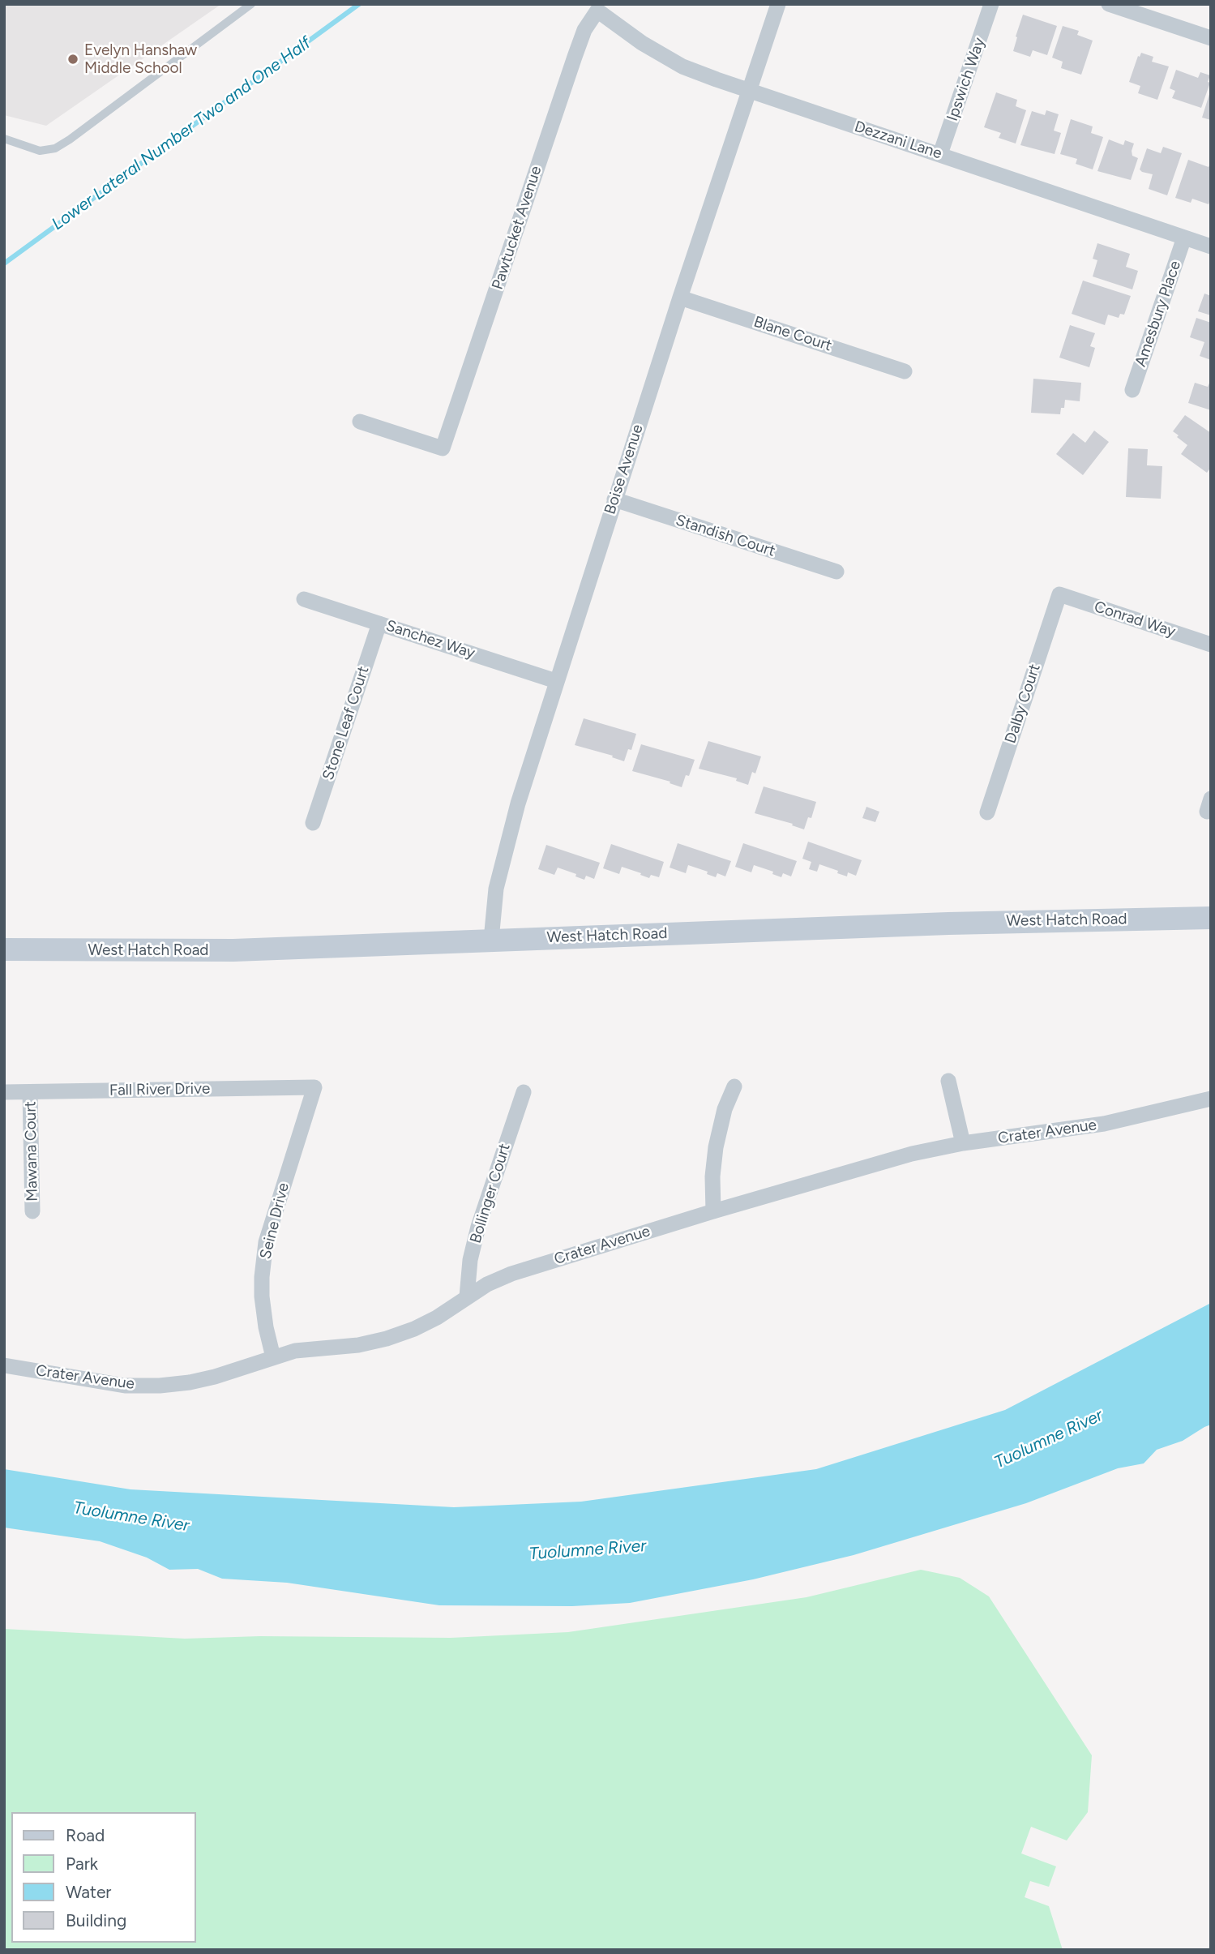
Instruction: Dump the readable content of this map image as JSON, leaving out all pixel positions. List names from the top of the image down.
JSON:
{
  "streets": {
    "main road": ["West Hatch Road"],
    "street": [
      "Ipswich Way",
      "Dezzani Lane",
      "Pawtucket Avenue",
      "Amesbury Place",
      "Blane Court",
      "Boise Avenue",
      "Standish Court",
      "Conrad Way",
      "Sanchez Way",
      "Dalby Court",
      "Stone Leaf Court",
      "Fall River Drive",
      "Crater Avenue",
      "Mawana Court",
      "Bollinger Court",
      "Seine Drive"
    ]
  },
  "crossings": [
    ["Ipswich Way", "Dezzani Lane"],
    ["Dezzani Lane", "Pawtucket Avenue"],
    ["Dezzani Lane", "Amesbury Place"],
    ["Dezzani Lane", "Boise Avenue"],
    ["Blane Court", "Boise Avenue"],
    ["Boise Avenue", "Standish Court"],
    ["Boise Avenue", "Sanchez Way"],
    ["Boise Avenue", "West Hatch Road"],
    ["Conrad Way", "Dalby Court"],
    ["Sanchez Way", "Stone Leaf Court"],
    ["Fall River Drive", "Mawana Court"],
    ["Fall River Drive", "Seine Drive"],
    ["Crater Avenue", "Bollinger Court"],
    ["Crater Avenue", "Seine Drive"]
  ],
  "water": ["Lower Lateral Number Two and One Half", "Tuolumne River"],
  "places": ["Evelyn Hanshaw Middle School"],
  "legend": [
    "Road",
    "Park",
    "Water",
    "Building"
  ]
}
